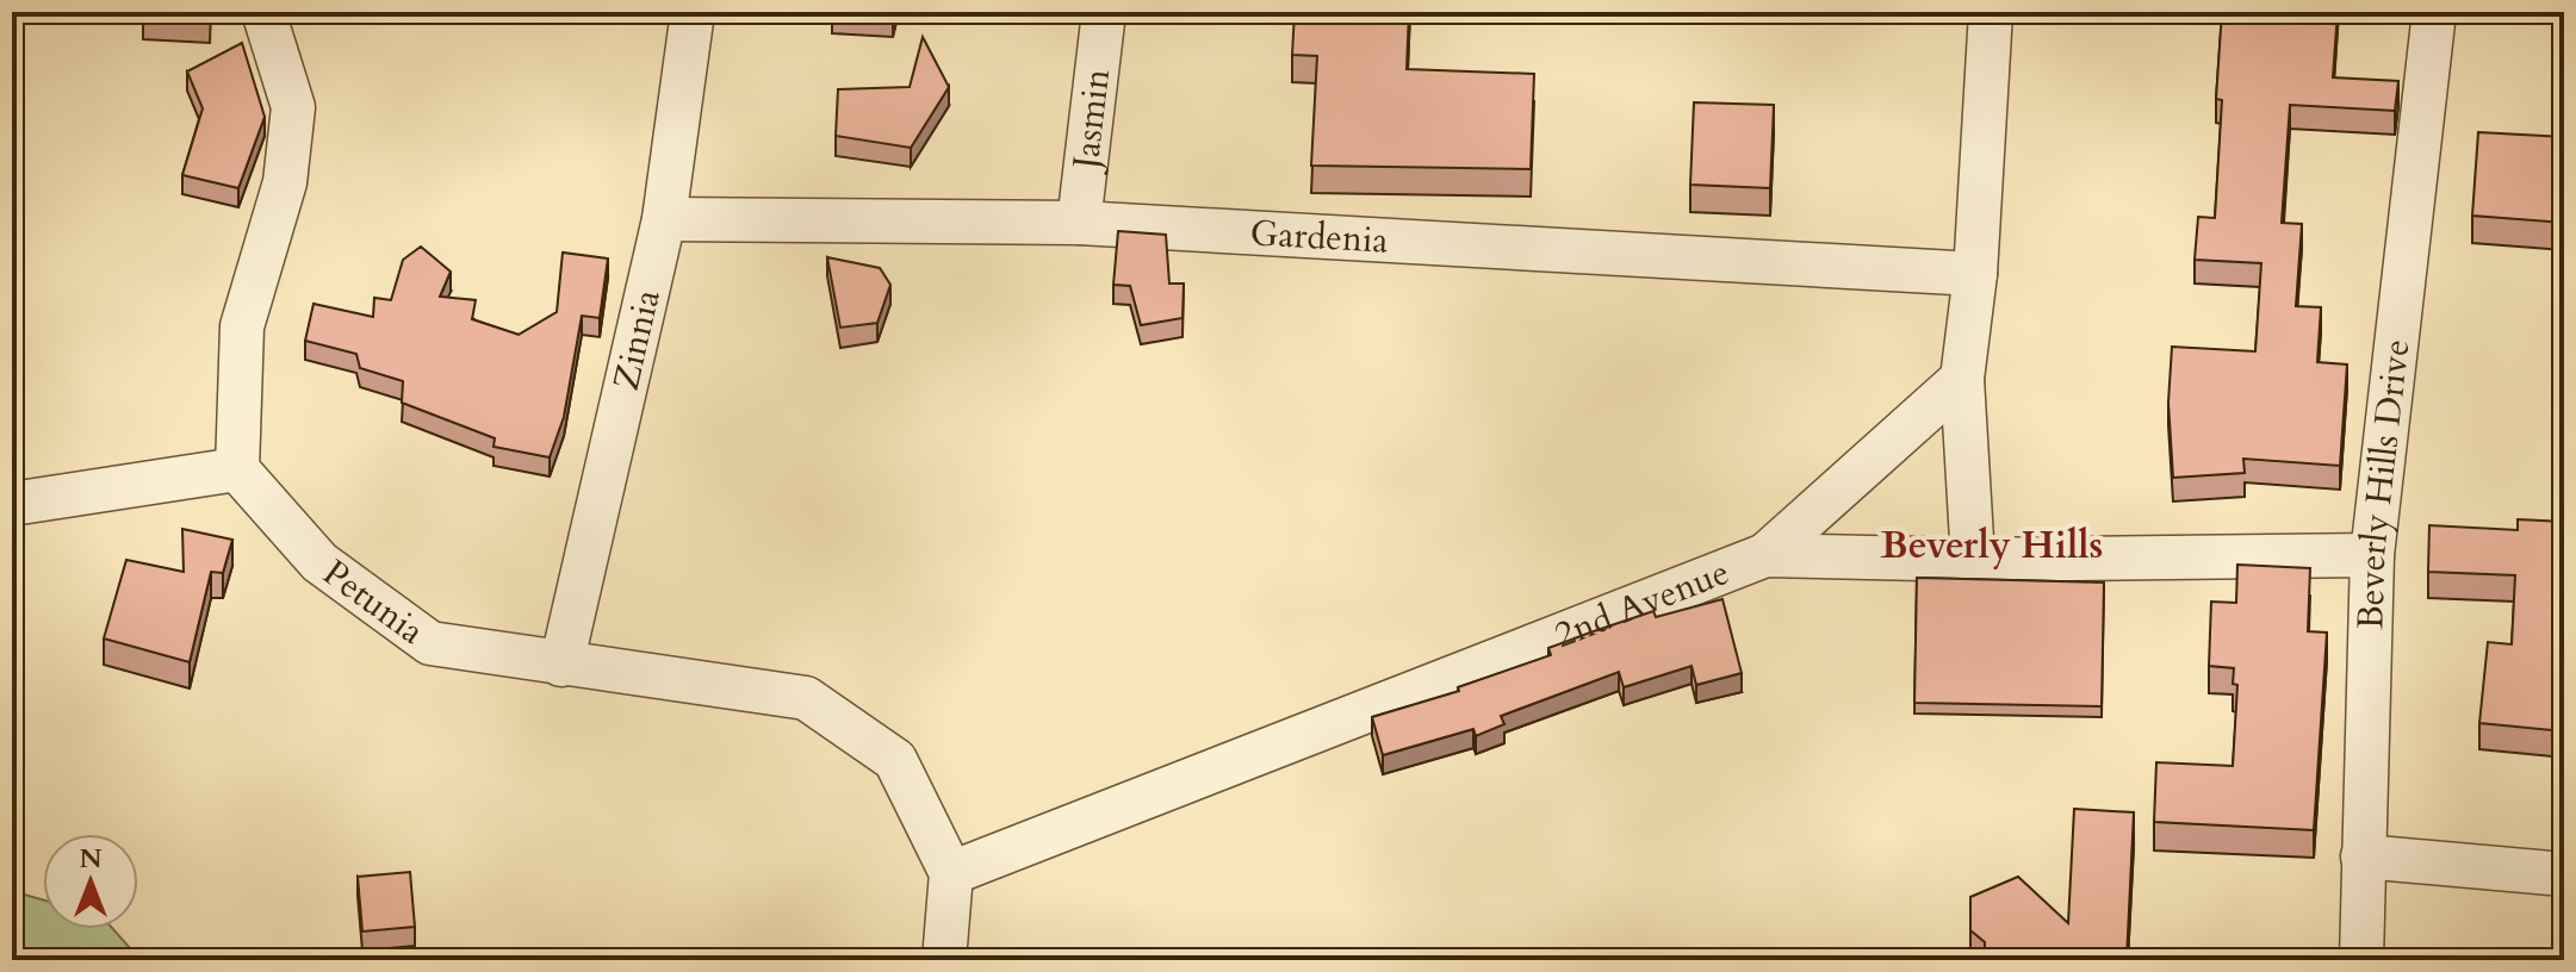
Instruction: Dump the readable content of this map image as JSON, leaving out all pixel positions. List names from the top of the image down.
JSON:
{
  "streets": {
    "street": [
      "Jasmin",
      "Gardenia",
      "Zinnia",
      "Beverly Hills Drive",
      "Petunia",
      "2nd Avenue"
    ]
  },
  "crossings": [
    ["Jasmin", "Gardenia"],
    ["Gardenia", "Zinnia"],
    ["Zinnia", "Petunia"],
    ["Beverly Hills Drive", "2nd Avenue"],
    ["Petunia", "2nd Avenue"]
  ],
  "districts": ["Beverly Hills"],
  "north": "top"
}
